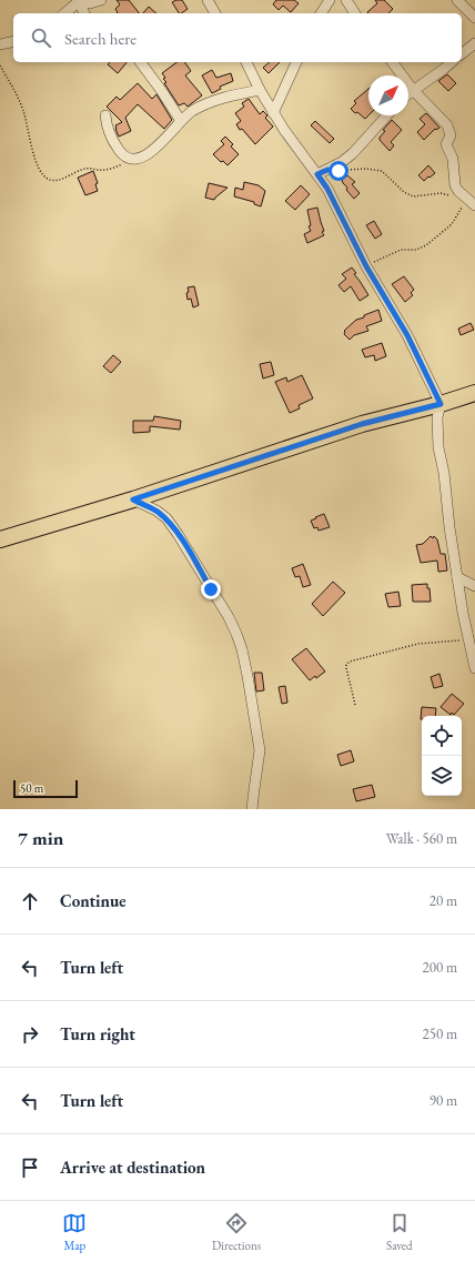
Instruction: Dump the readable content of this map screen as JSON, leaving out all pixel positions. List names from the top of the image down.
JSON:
{
  "scale_bar": "50 m",
  "north": "top right",
  "page": {
    "search": "Search here",
    "scale": "50 m",
    "heading": ["7 min", "Walk · 560 m"],
    "list": [
      ["Continue", "20 m"],
      ["Turn left", "200 m"],
      ["Turn right", "250 m"],
      ["Turn left", "90 m"],
      "Arrive at destination"
    ],
    "nav": ["Map", "Directions", "Saved"]
  }
}
